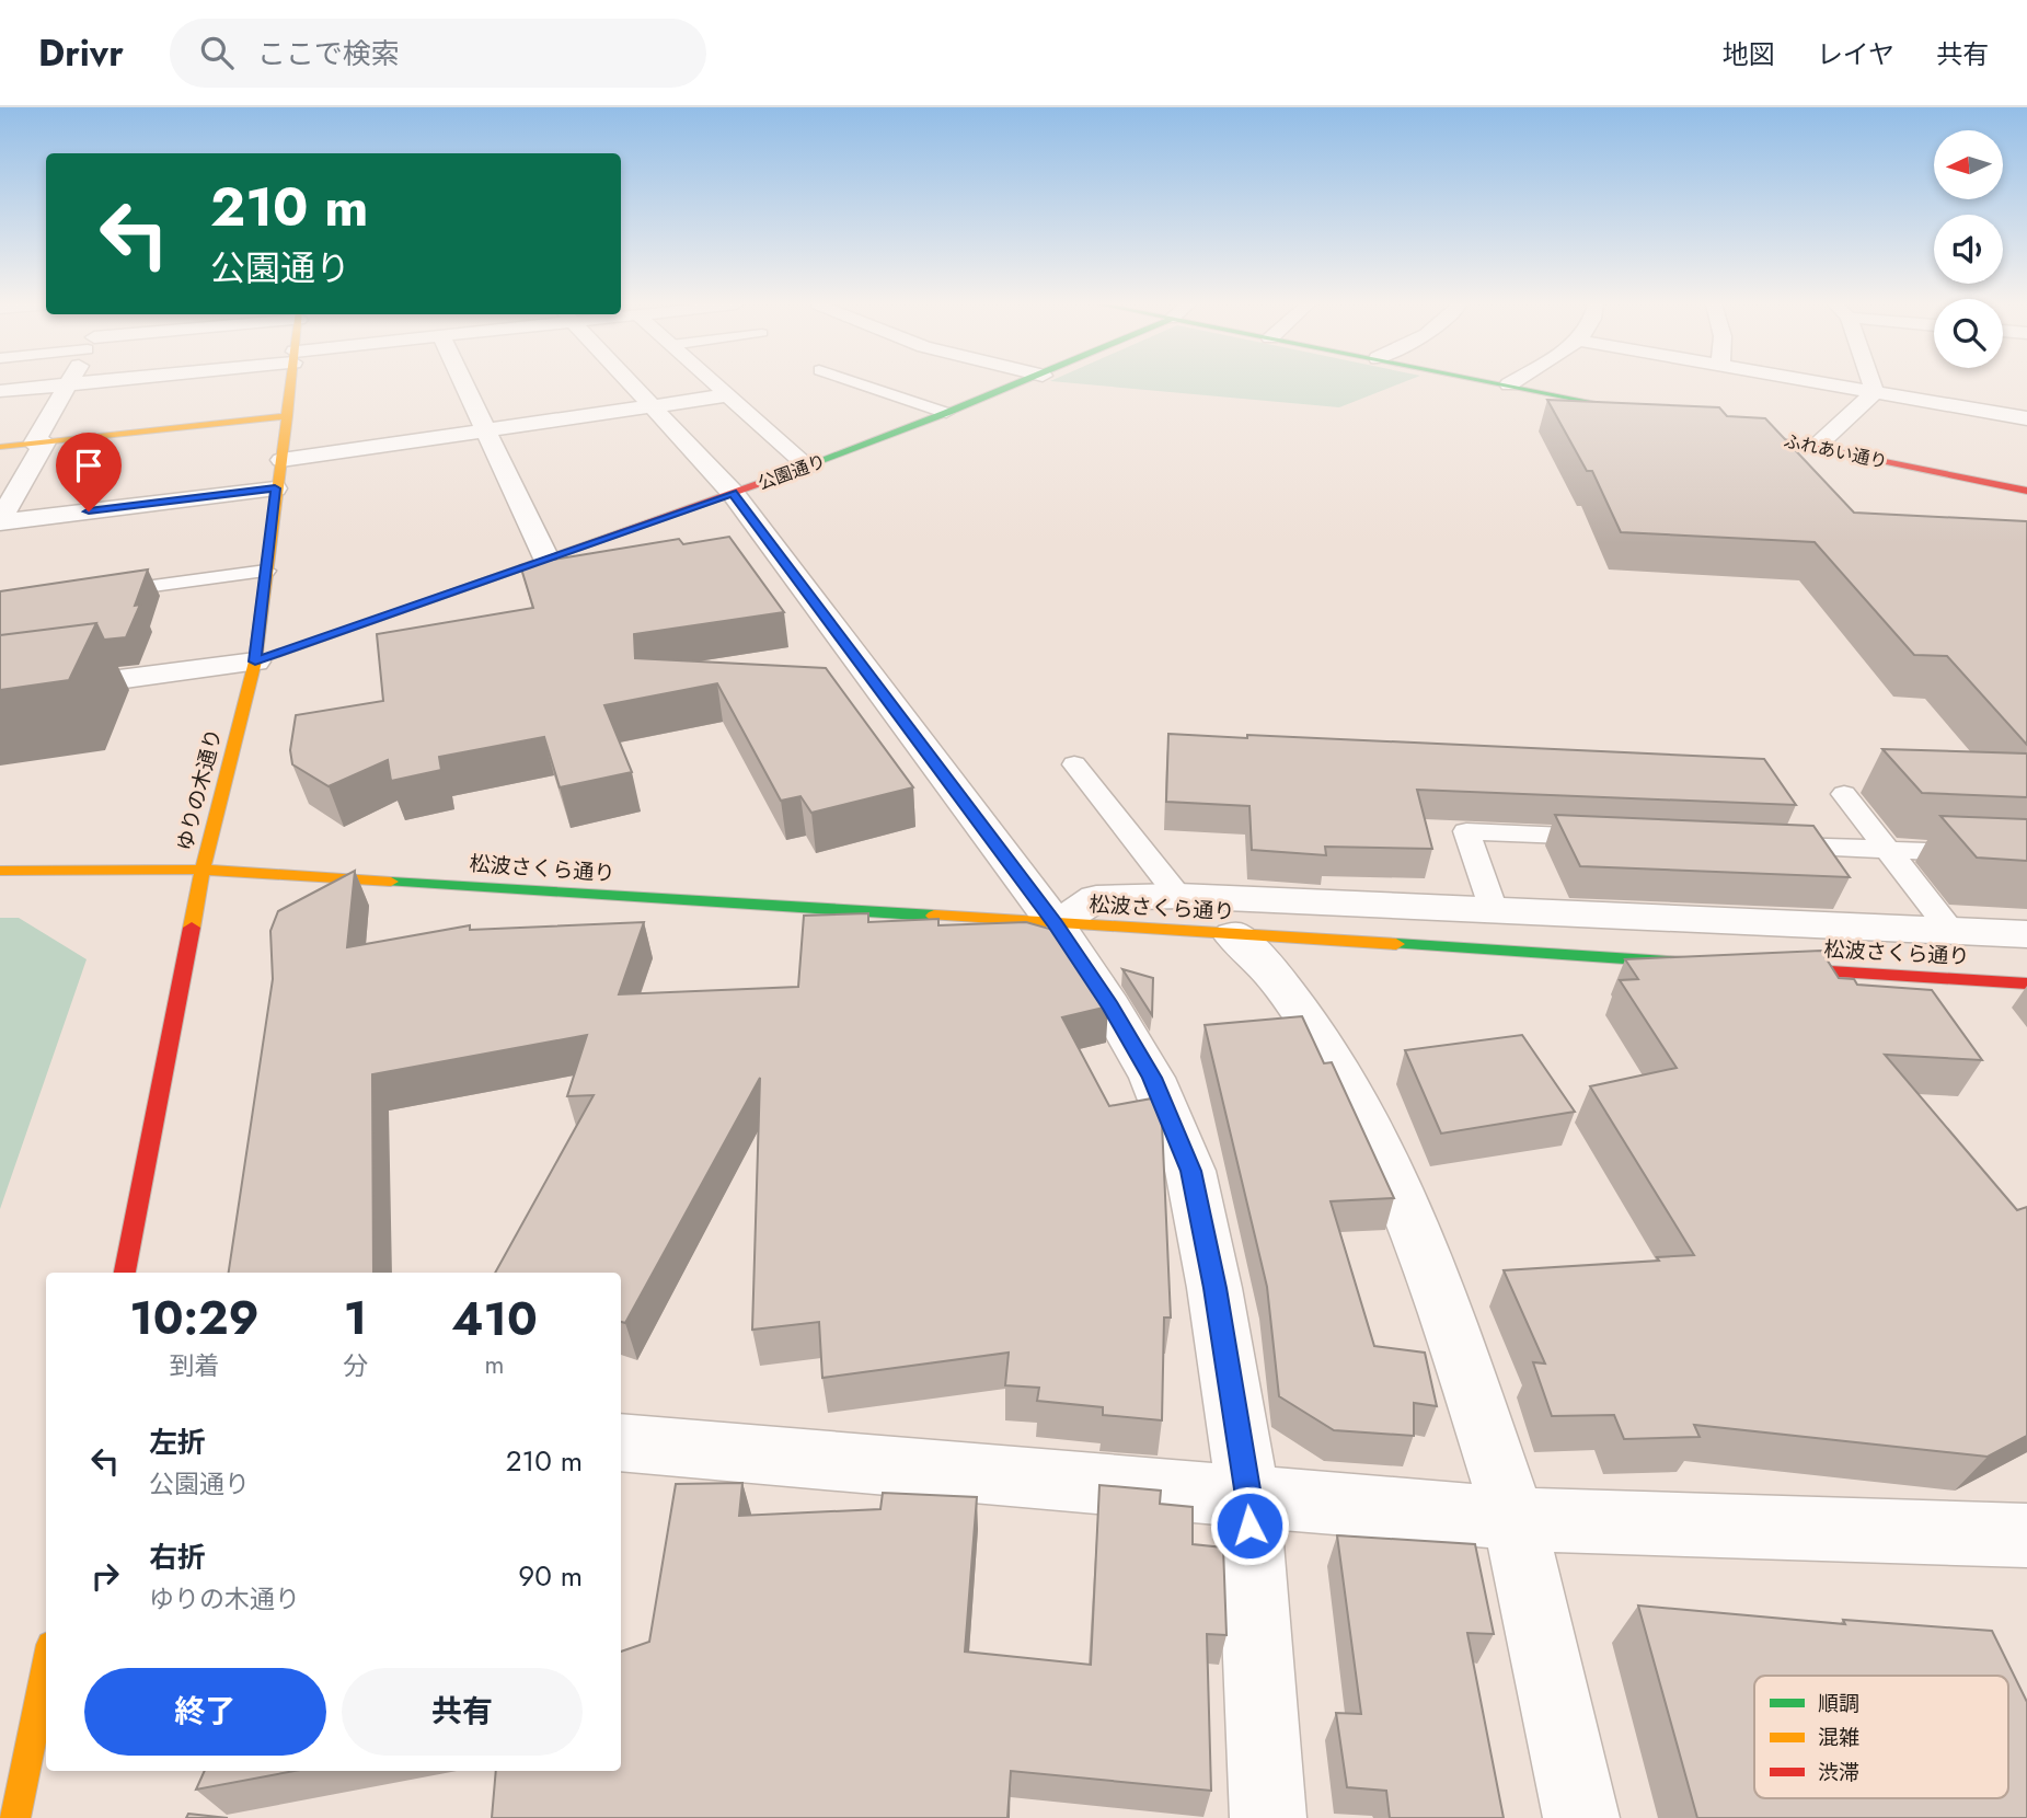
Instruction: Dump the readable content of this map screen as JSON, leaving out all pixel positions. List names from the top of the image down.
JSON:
{
  "streets": {
    "street": [
      "ふれあい通り",
      "公園通り",
      "ゆりの木通り",
      "松波さくら通り"
    ]
  },
  "crossings": [
    ["公園通り", "ゆりの木通り"],
    ["ゆりの木通り", "松波さくら通り"]
  ],
  "legend": ["順調", "混雑", "渋滞"],
  "north": "left",
  "page": {
    "header": "Drivr",
    "search": "ここで検索",
    "nav": ["地図", "レイヤ", "共有"],
    "turn": ["210 m", "公園通り"],
    "eta": [
      "10:29",
      "到着",
      "1",
      "分",
      "410",
      "m"
    ],
    "list": [
      {
        "name": "左折",
        "note": "公園通り",
        "value": "210 m"
      },
      {
        "name": "右折",
        "note": "ゆりの木通り",
        "value": "90 m"
      }
    ],
    "buttons": ["終了", "共有"]
  }
}
